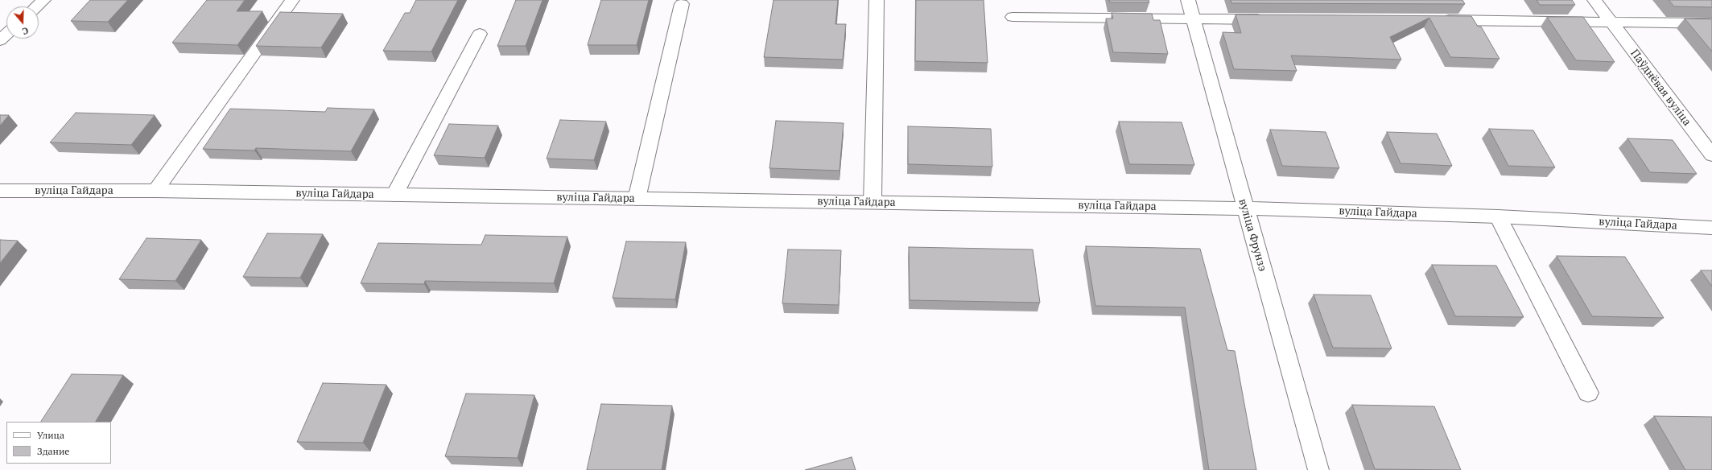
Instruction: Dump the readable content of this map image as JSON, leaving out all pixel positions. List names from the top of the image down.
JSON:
{
  "streets": {
    "street": ["Паўднёвая вуліца", "вуліца Гайдара", "вуліца Фрунзэ"]
  },
  "crossings": [
    ["вуліца Гайдара", "вуліца Фрунзэ"]
  ],
  "legend": ["Улица", "Здание"],
  "north": "bottom"
}
